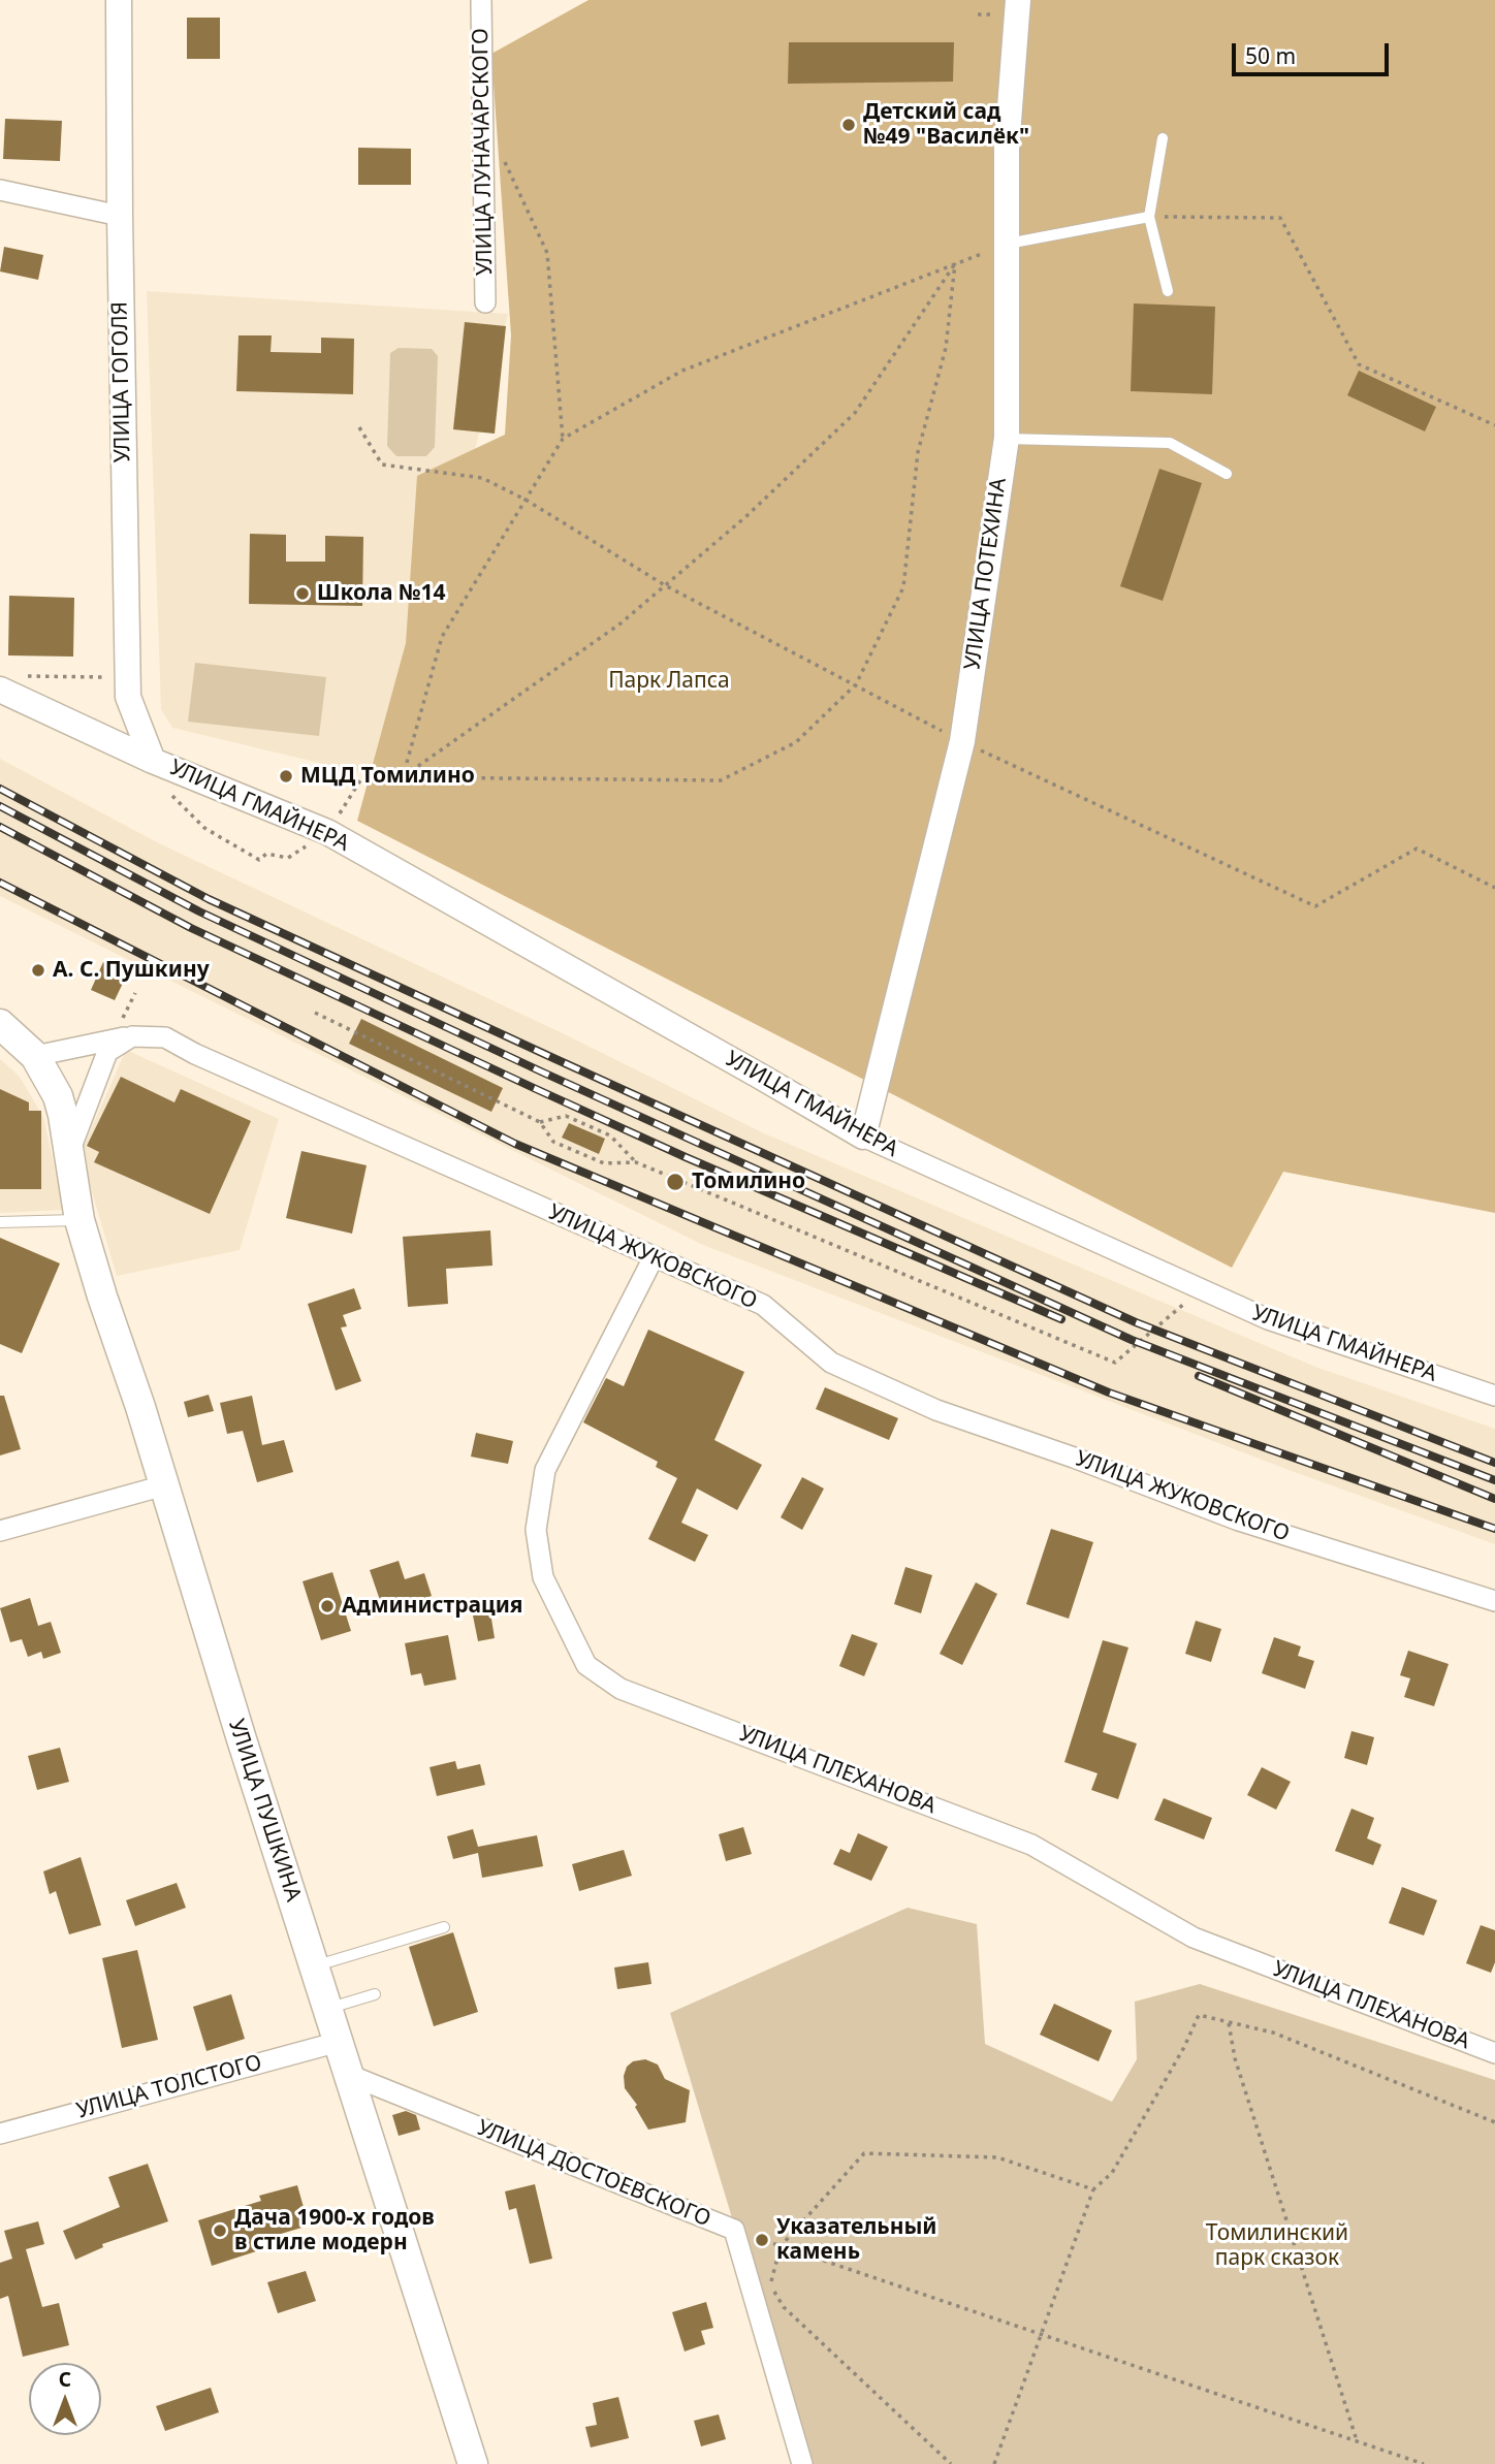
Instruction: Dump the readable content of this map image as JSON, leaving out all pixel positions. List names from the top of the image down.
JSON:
{
  "streets": {
    "main road": ["УЛИЦА ПУШКИНА"],
    "street": [
      "УЛИЦА ЛУНАЧАРСКОГО",
      "УЛИЦА ГОГОЛЯ",
      "УЛИЦА ПОТЕХИНА",
      "УЛИЦА ГМАЙНЕРА",
      "УЛИЦА ЖУКОВСКОГО",
      "УЛИЦА ПЛЕХАНОВА",
      "УЛИЦА ТОЛСТОГО",
      "УЛИЦА ДОСТОЕВСКОГО"
    ]
  },
  "crossings": [
    ["УЛИЦА ГОГОЛЯ", "УЛИЦА ГМАЙНЕРА"],
    ["УЛИЦА ПОТЕХИНА", "УЛИЦА ГМАЙНЕРА"],
    ["УЛИЦА ЖУКОВСКОГО", "УЛИЦА ПЛЕХАНОВА"],
    ["УЛИЦА ЖУКОВСКОГО", "УЛИЦА ПУШКИНА"],
    ["УЛИЦА ПУШКИНА", "УЛИЦА ТОЛСТОГО"],
    ["УЛИЦА ПУШКИНА", "УЛИЦА ДОСТОЕВСКОГО"]
  ],
  "parks": ["Парк Лапса", "Томилинский парк сказок"],
  "places": [
    "Детский сад №49 \"Василёк\"",
    "Школа №14",
    "МЦД Томилино",
    "А. С. Пушкину",
    "Томилино",
    "Администрация",
    "Дача 1900-х годов в стиле модерн",
    "Указательный камень"
  ],
  "scale_bar": "50 m",
  "north": "top"
}
